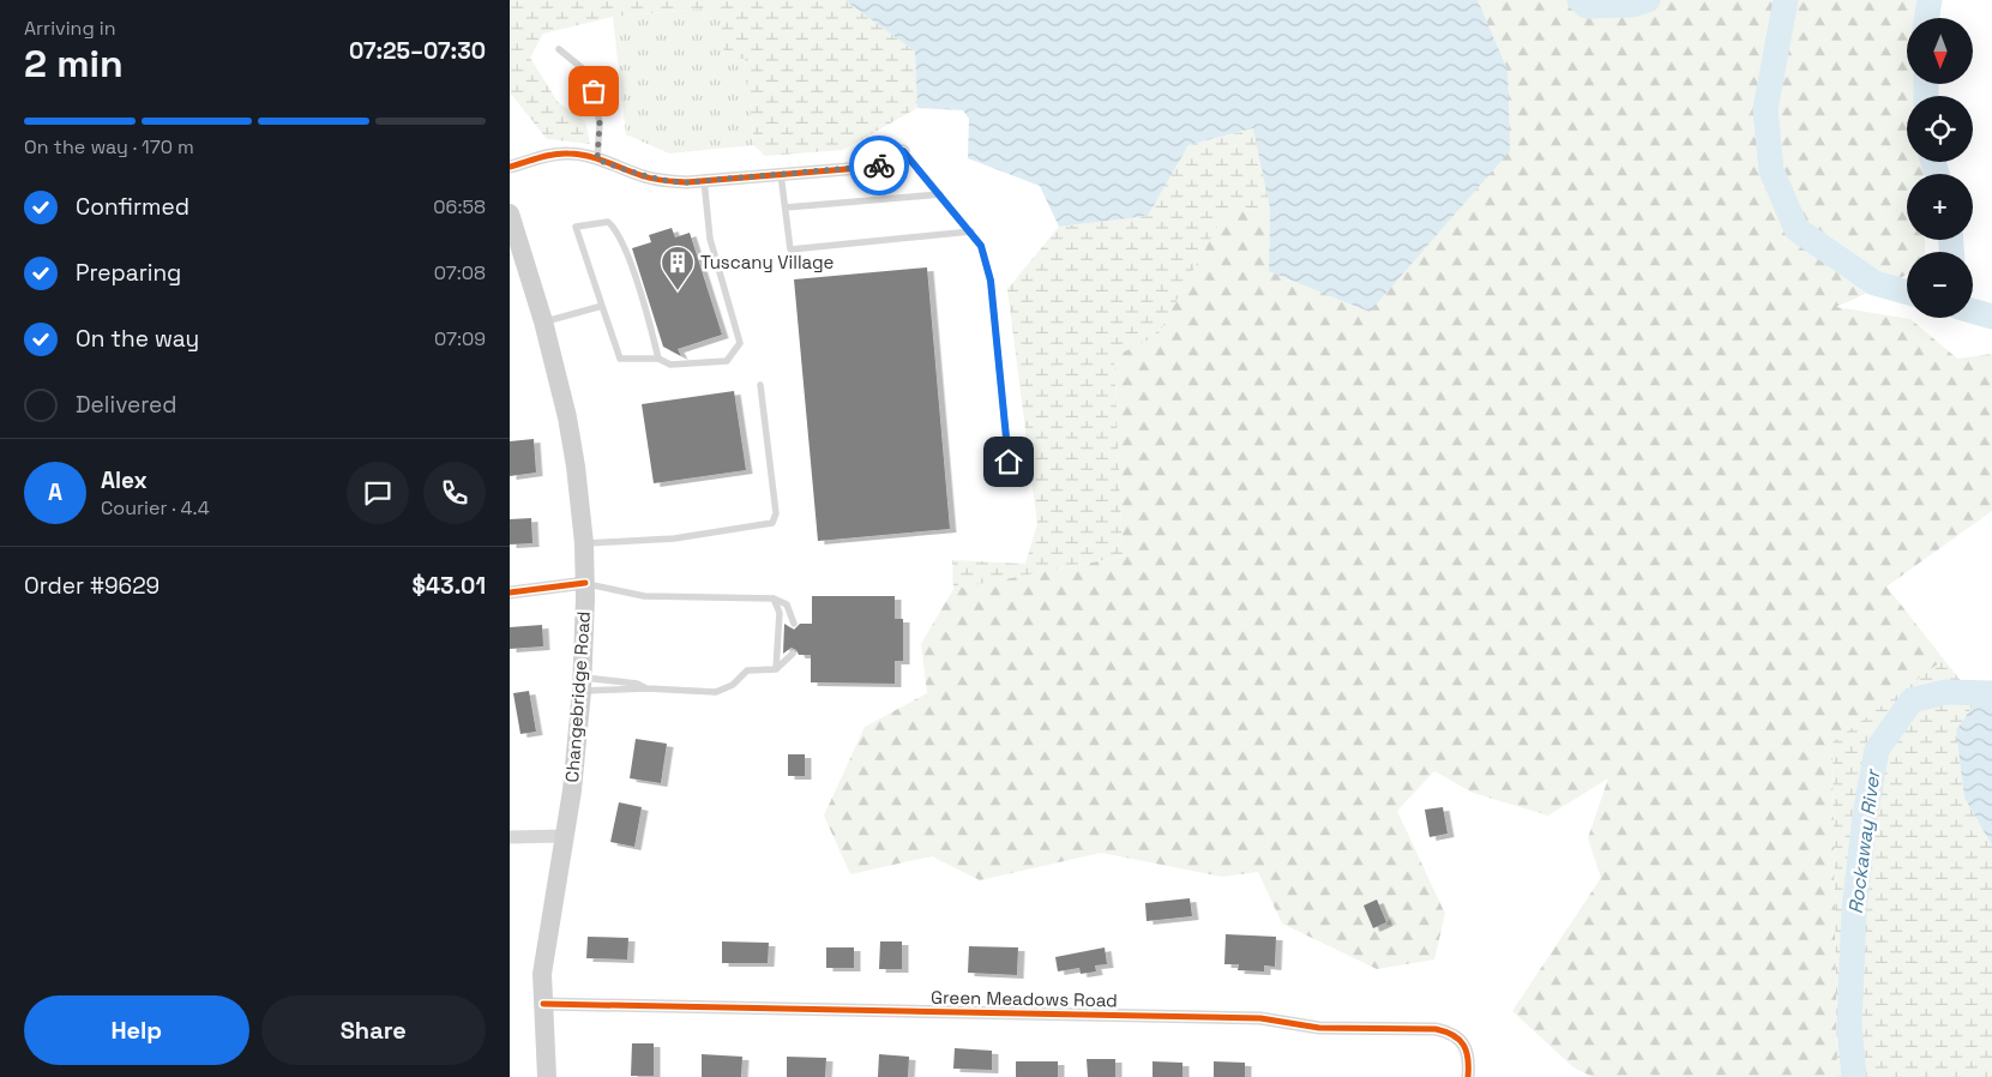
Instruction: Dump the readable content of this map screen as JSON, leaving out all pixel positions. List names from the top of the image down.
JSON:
{
  "streets": {
    "main road": ["Changebridge Road"],
    "street": ["Green Meadows Road"]
  },
  "crossings": [
    ["Changebridge Road", "Green Meadows Road"]
  ],
  "water": ["Rockaway River"],
  "places": {
    "building": ["Tuscany Village"]
  },
  "north": "bottom",
  "page": {
    "heading": ["2 min", "Arriving in", "07:25–07:30"],
    "panel": [
      "Alex",
      "Courier · 4.4",
      "Order #9629",
      "$43.01"
    ],
    "map_buttons": ["+", "−"],
    "bar": "On the way · 170 m",
    "list": [
      ["Confirmed", "06:58"],
      ["Preparing", "07:08"],
      ["On the way", "07:09"],
      "Delivered"
    ],
    "round": "A",
    "buttons": ["Help", "Share"]
  }
}
